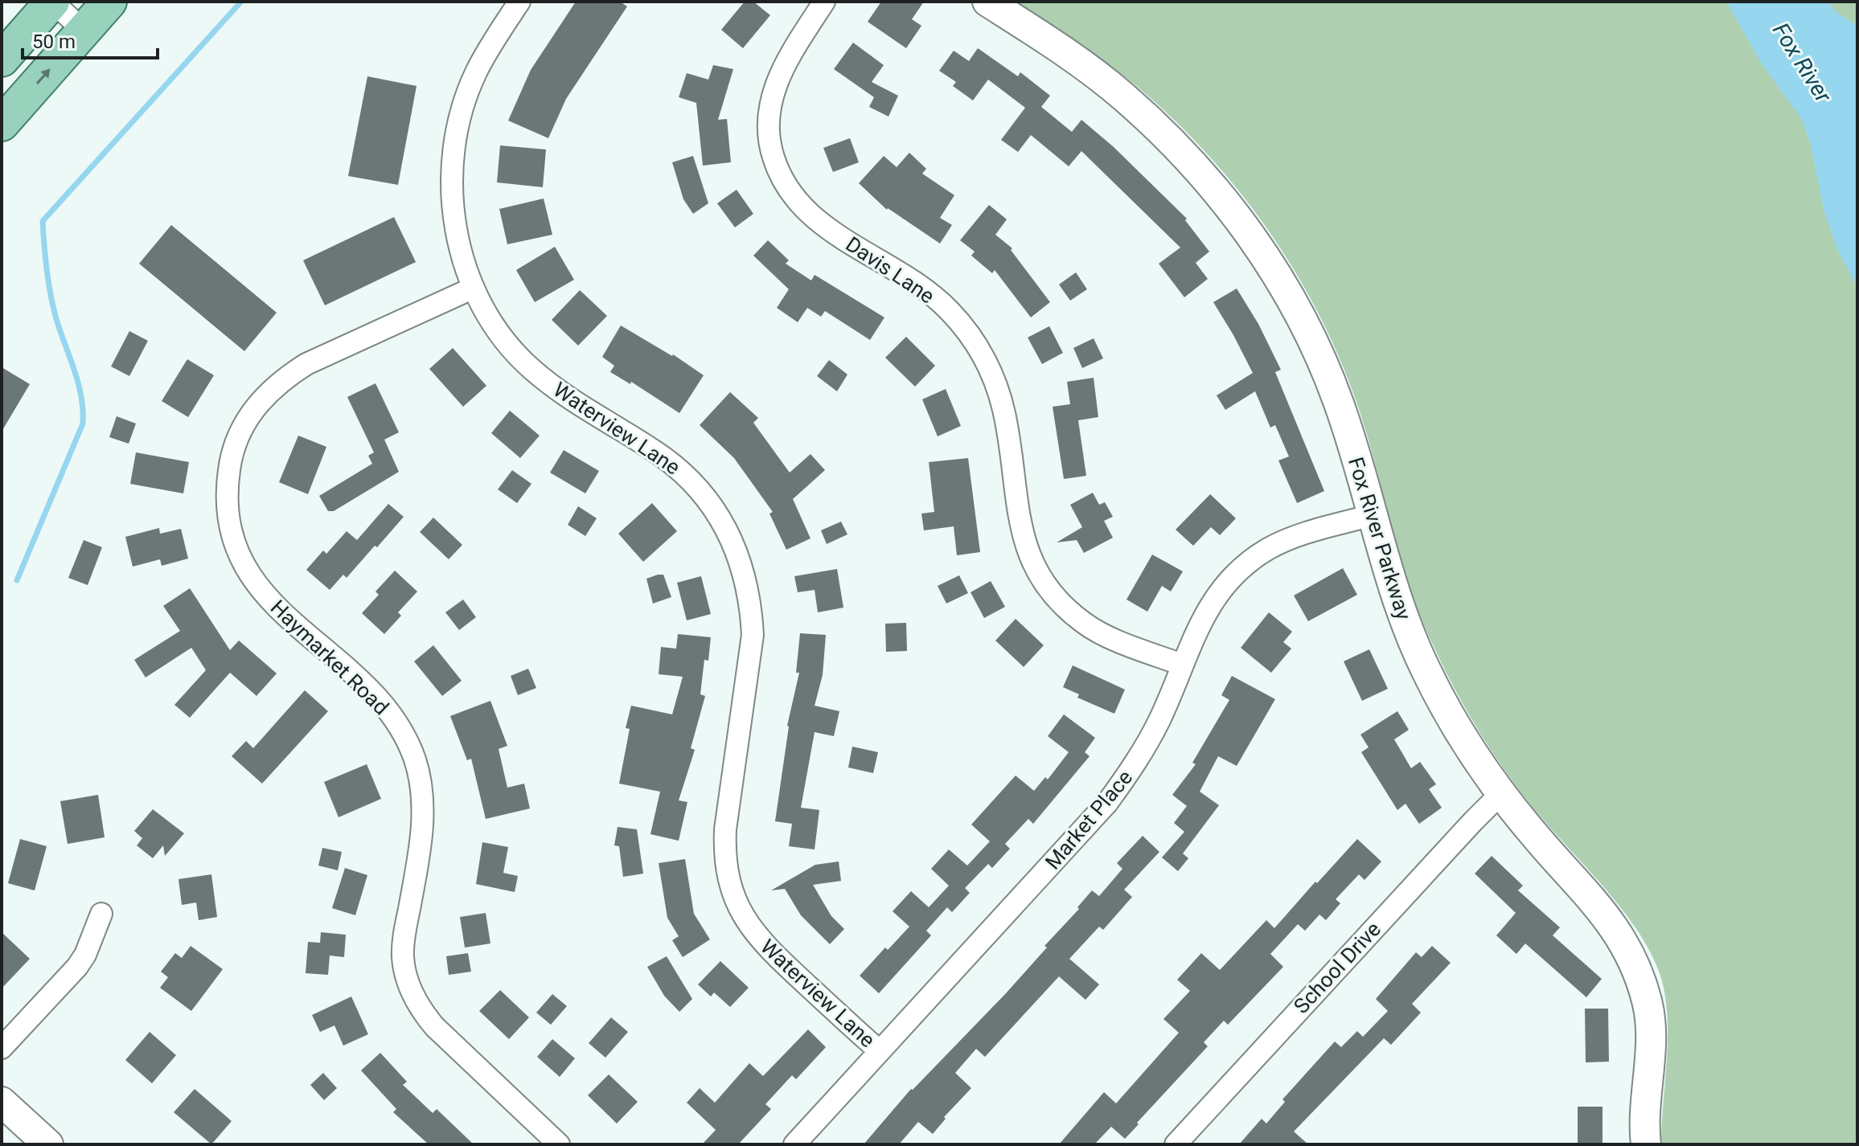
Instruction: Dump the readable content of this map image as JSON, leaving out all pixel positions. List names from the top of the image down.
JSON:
{
  "streets": {
    "street": [
      "Davis Lane",
      "Waterview Lane",
      "Fox River Parkway",
      "Haymarket Road",
      "Market Place",
      "School Drive"
    ]
  },
  "crossings": [
    ["Davis Lane", "Market Place"],
    ["Waterview Lane", "Haymarket Road"],
    ["Waterview Lane", "Market Place"],
    ["Fox River Parkway", "Market Place"],
    ["Fox River Parkway", "School Drive"]
  ],
  "water": ["Fox River"],
  "scale_bar": "50 m"
}
